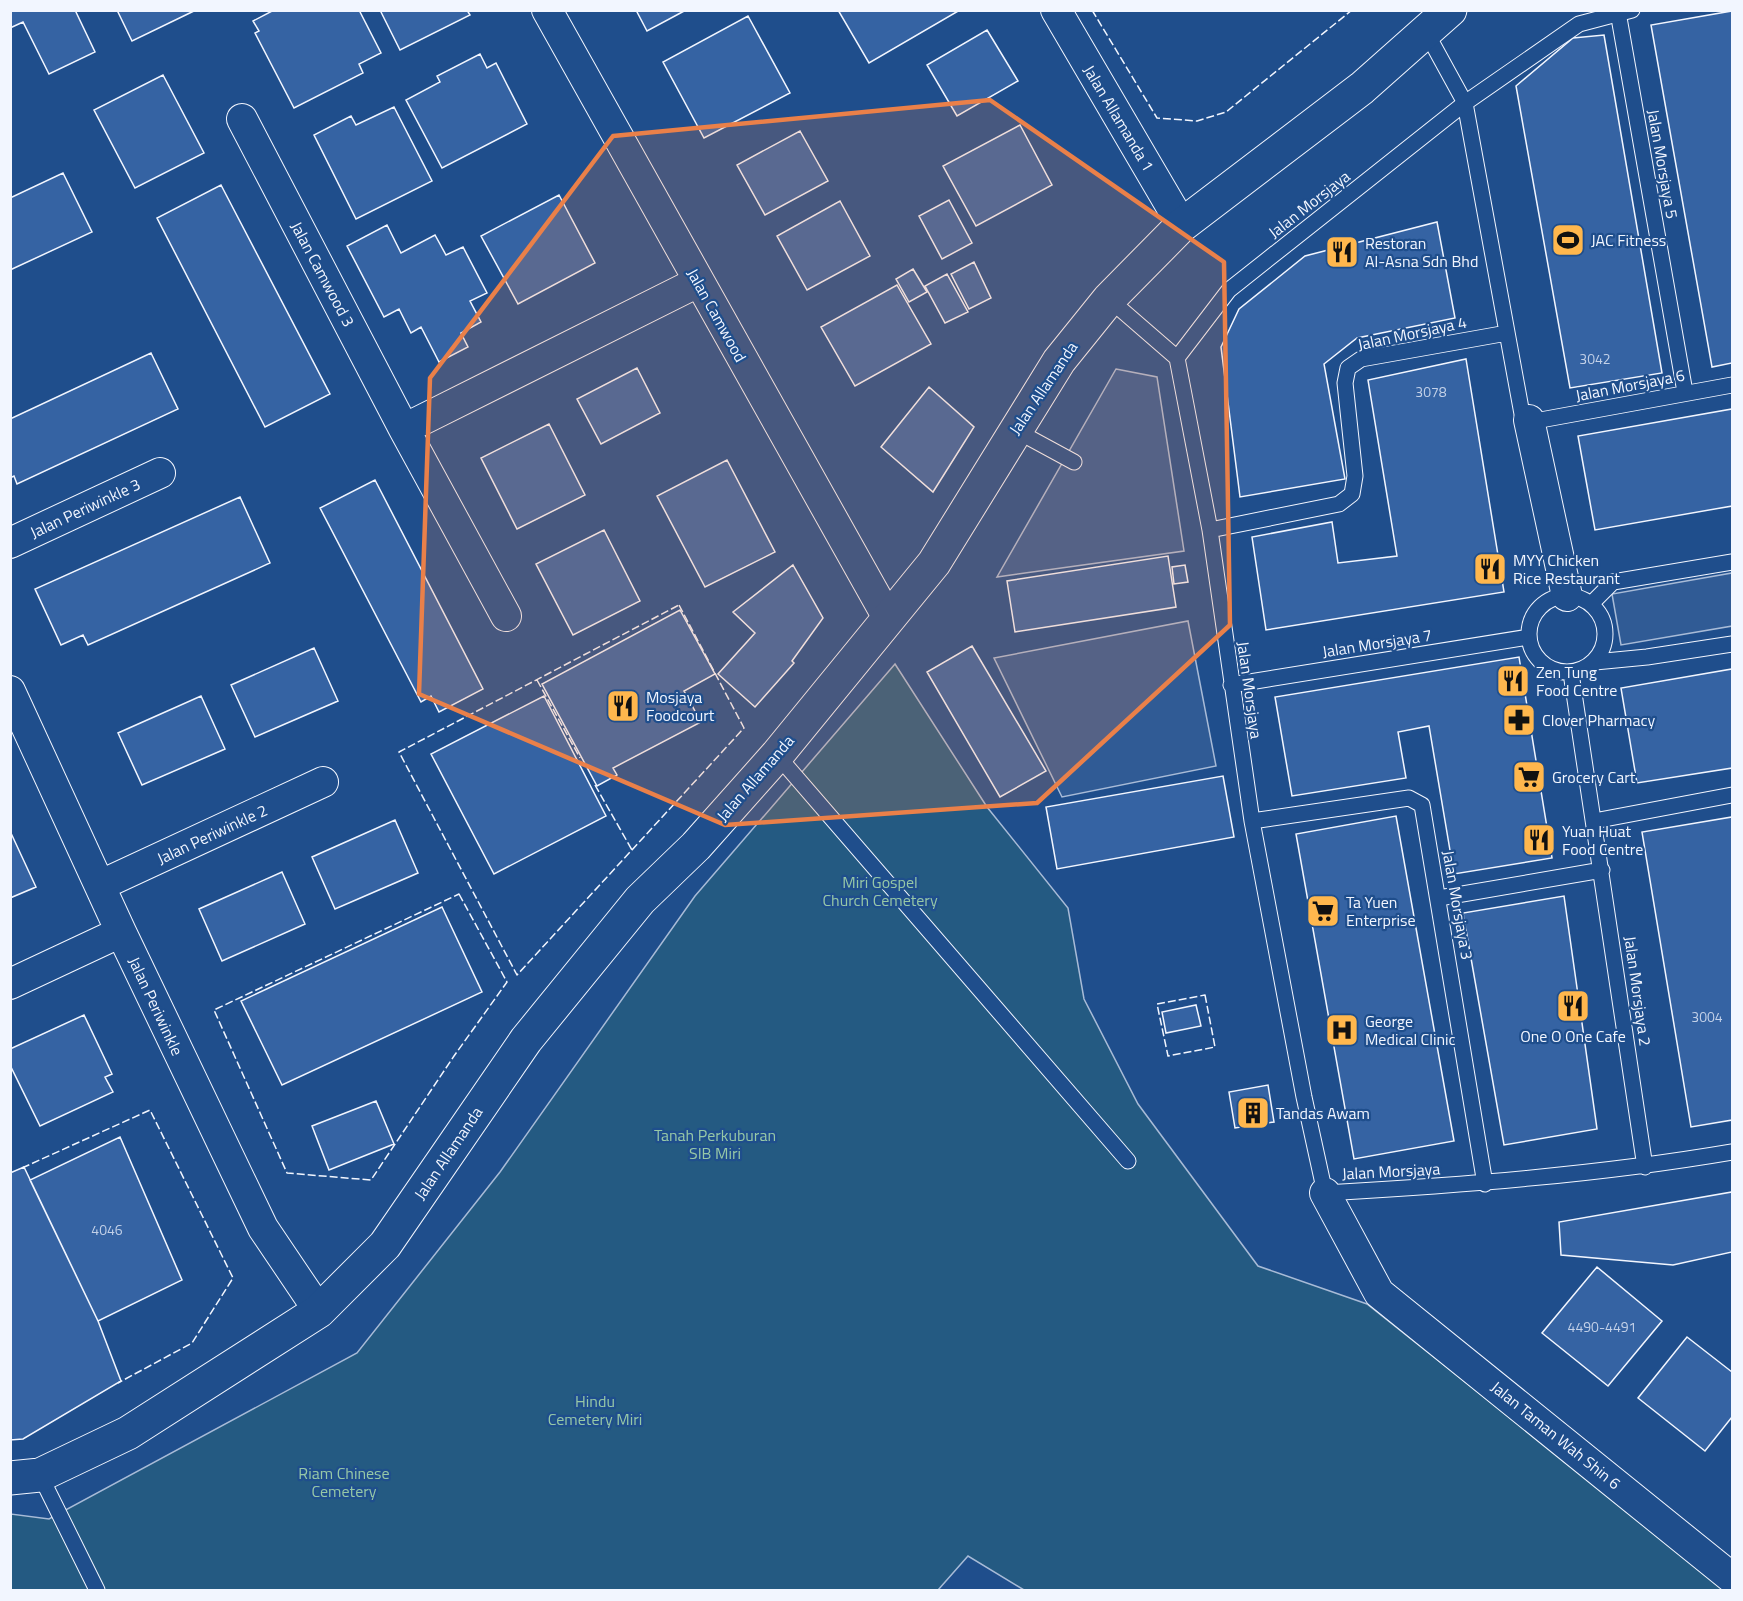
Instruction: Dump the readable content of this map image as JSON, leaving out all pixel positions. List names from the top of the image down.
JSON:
{
  "streets": {
    "street": [
      "Jalan Allamanda 1",
      "Jalan Camwood 3",
      "Jalan Camwood",
      "Jalan Allamanda",
      "Jalan Periwinkle 3",
      "Jalan Periwinkle 2",
      "Jalan Periwinkle",
      "Jalan Taman Wah Shin 6"
    ],
    "lane": [
      "Jalan Morsjaya 5",
      "Jalan Morsjaya",
      "Jalan Morsjaya 4",
      "Jalan Morsjaya 6",
      "Jalan Morsjaya 7",
      "Jalan Morsjaya 3",
      "Jalan Morsjaya 2"
    ]
  },
  "crossings": [
    ["Jalan Allamanda 1", "Jalan Allamanda"],
    ["Jalan Morsjaya 5", "Jalan Morsjaya"],
    ["Jalan Morsjaya 5", "Jalan Morsjaya 6"],
    ["Jalan Morsjaya", "Jalan Morsjaya 4"],
    ["Jalan Morsjaya", "Jalan Morsjaya 7"],
    ["Jalan Morsjaya", "Jalan Morsjaya 3"],
    ["Jalan Morsjaya", "Jalan Morsjaya 2"],
    ["Jalan Morsjaya", "Jalan Taman Wah Shin 6"],
    ["Jalan Camwood", "Jalan Allamanda"],
    ["Jalan Allamanda", "Jalan Periwinkle"],
    ["Jalan Morsjaya 7", "Jalan Morsjaya 2"],
    ["Jalan Periwinkle 2", "Jalan Periwinkle"]
  ],
  "parks": [
    "Miri Gospel Church Cemetery",
    "Tanah Perkuburan SIB Miri",
    "Hindu Cemetery Miri",
    "Riam Chinese Cemetery"
  ],
  "places": {
    "sports": ["JAC Fitness"],
    "restaurant": [
      "Restoran Al-Asna Sdn Bhd",
      "MYY Chicken Rice Restaurant",
      "Zen Tung Food Centre",
      "Mosjaya Foodcourt",
      "Yuan Huat Food Centre",
      "One O One Cafe"
    ],
    "pharmacy": ["Clover Pharmacy"],
    "supermarket": ["Grocery Cart", "Ta Yuen Enterprise"],
    "hospital": ["George Medical Clinic"],
    "building": ["Tandas Awam"]
  },
  "house_numbers": [
    "3042",
    "3078",
    "3004",
    "4046",
    "4490-4491"
  ]
}
